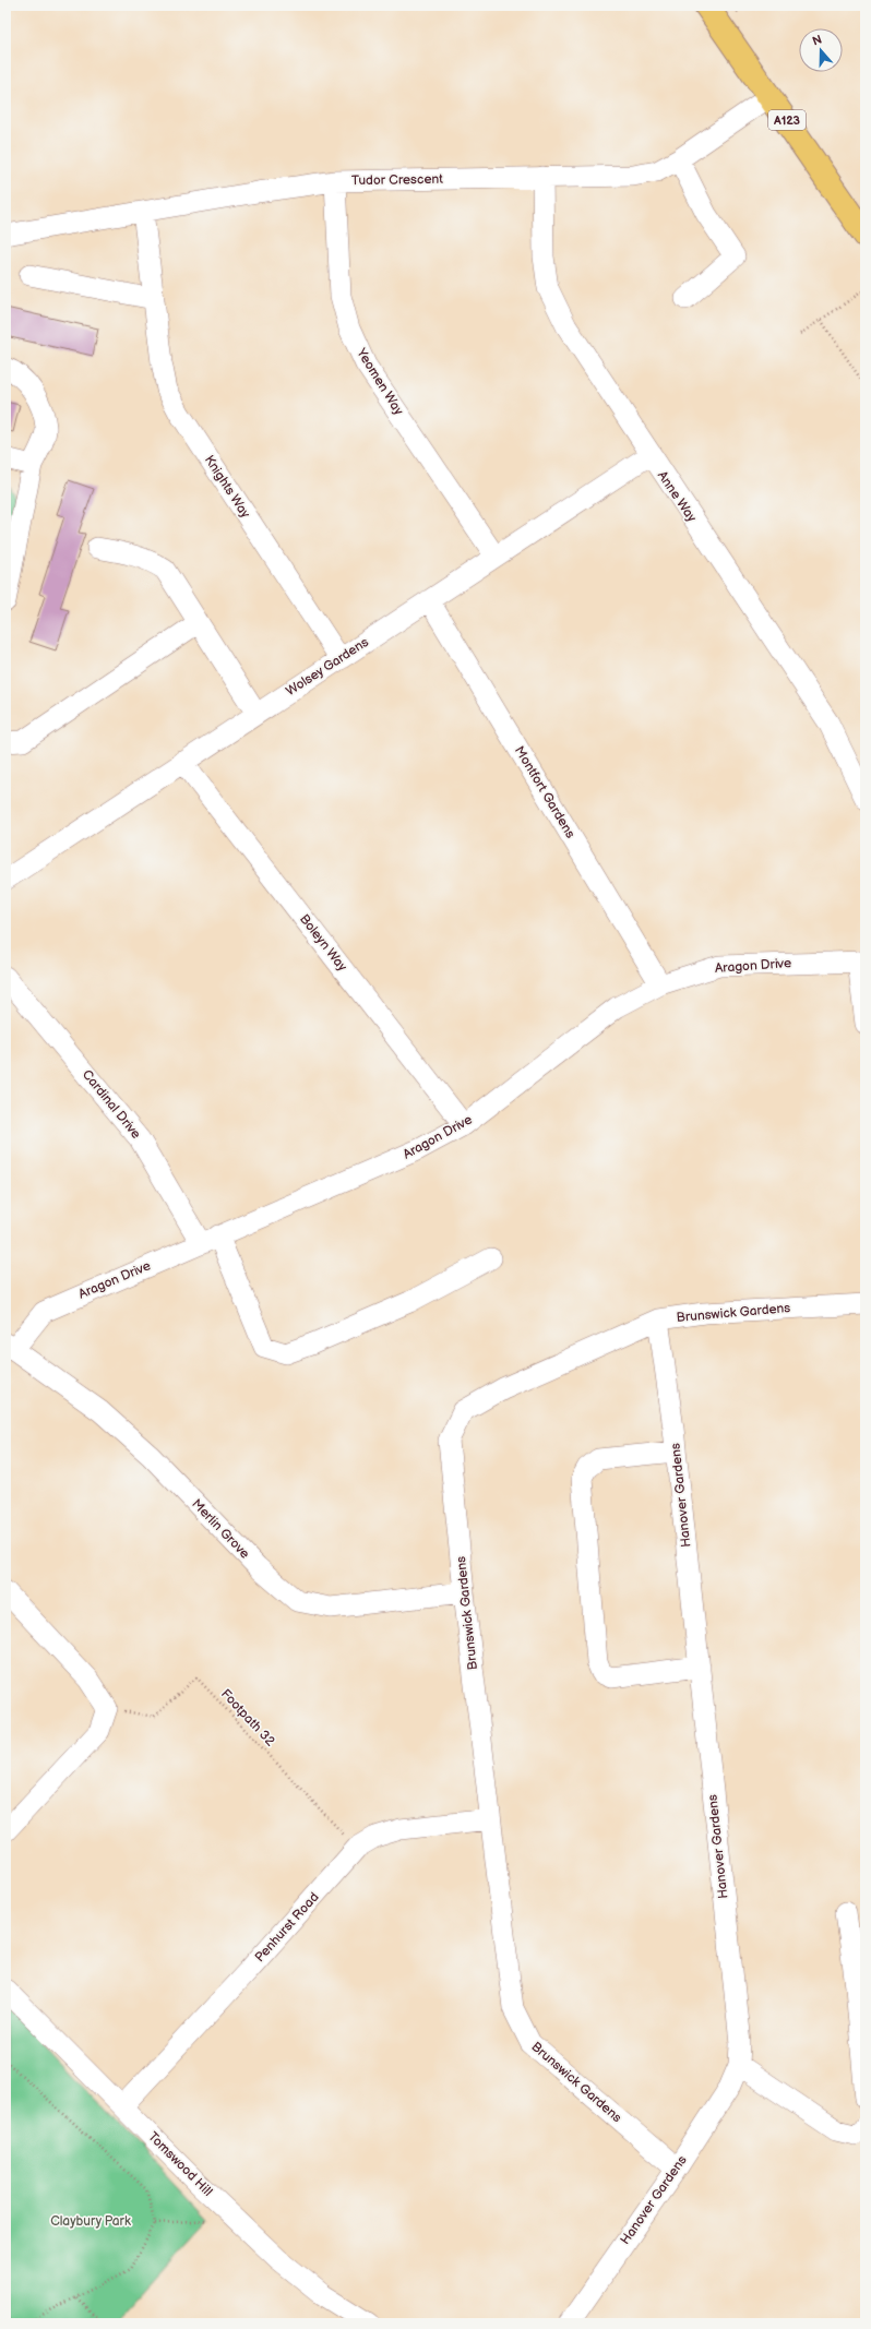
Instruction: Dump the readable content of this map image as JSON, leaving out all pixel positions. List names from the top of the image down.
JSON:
{
  "streets": {
    "main road": ["A123"],
    "street": [
      "Tudor Crescent",
      "Yeomen Way",
      "Knights Way",
      "Anne Way",
      "Wolsey Gardens",
      "Montfort Gardens",
      "Boleyn Way",
      "Aragon Drive",
      "Cardinal Drive",
      "Brunswick Gardens",
      "Hanover Gardens",
      "Merlin Grove",
      "Penhurst Road",
      "Tomswood Hill"
    ],
    "path": ["Footpath 32"]
  },
  "crossings": [
    ["A123", "Tudor Crescent"],
    ["Tudor Crescent", "Yeomen Way"],
    ["Tudor Crescent", "Knights Way"],
    ["Tudor Crescent", "Anne Way"],
    ["Yeomen Way", "Wolsey Gardens"],
    ["Knights Way", "Wolsey Gardens"],
    ["Anne Way", "Wolsey Gardens"],
    ["Wolsey Gardens", "Montfort Gardens"],
    ["Wolsey Gardens", "Boleyn Way"],
    ["Montfort Gardens", "Aragon Drive"],
    ["Boleyn Way", "Aragon Drive"],
    ["Aragon Drive", "Cardinal Drive"],
    ["Aragon Drive", "Merlin Grove"],
    ["Brunswick Gardens", "Hanover Gardens"],
    ["Brunswick Gardens", "Merlin Grove"],
    ["Brunswick Gardens", "Penhurst Road"],
    ["Footpath 32", "Penhurst Road"],
    ["Penhurst Road", "Tomswood Hill"]
  ],
  "parks": ["Claybury Park"],
  "north": "top"
}
